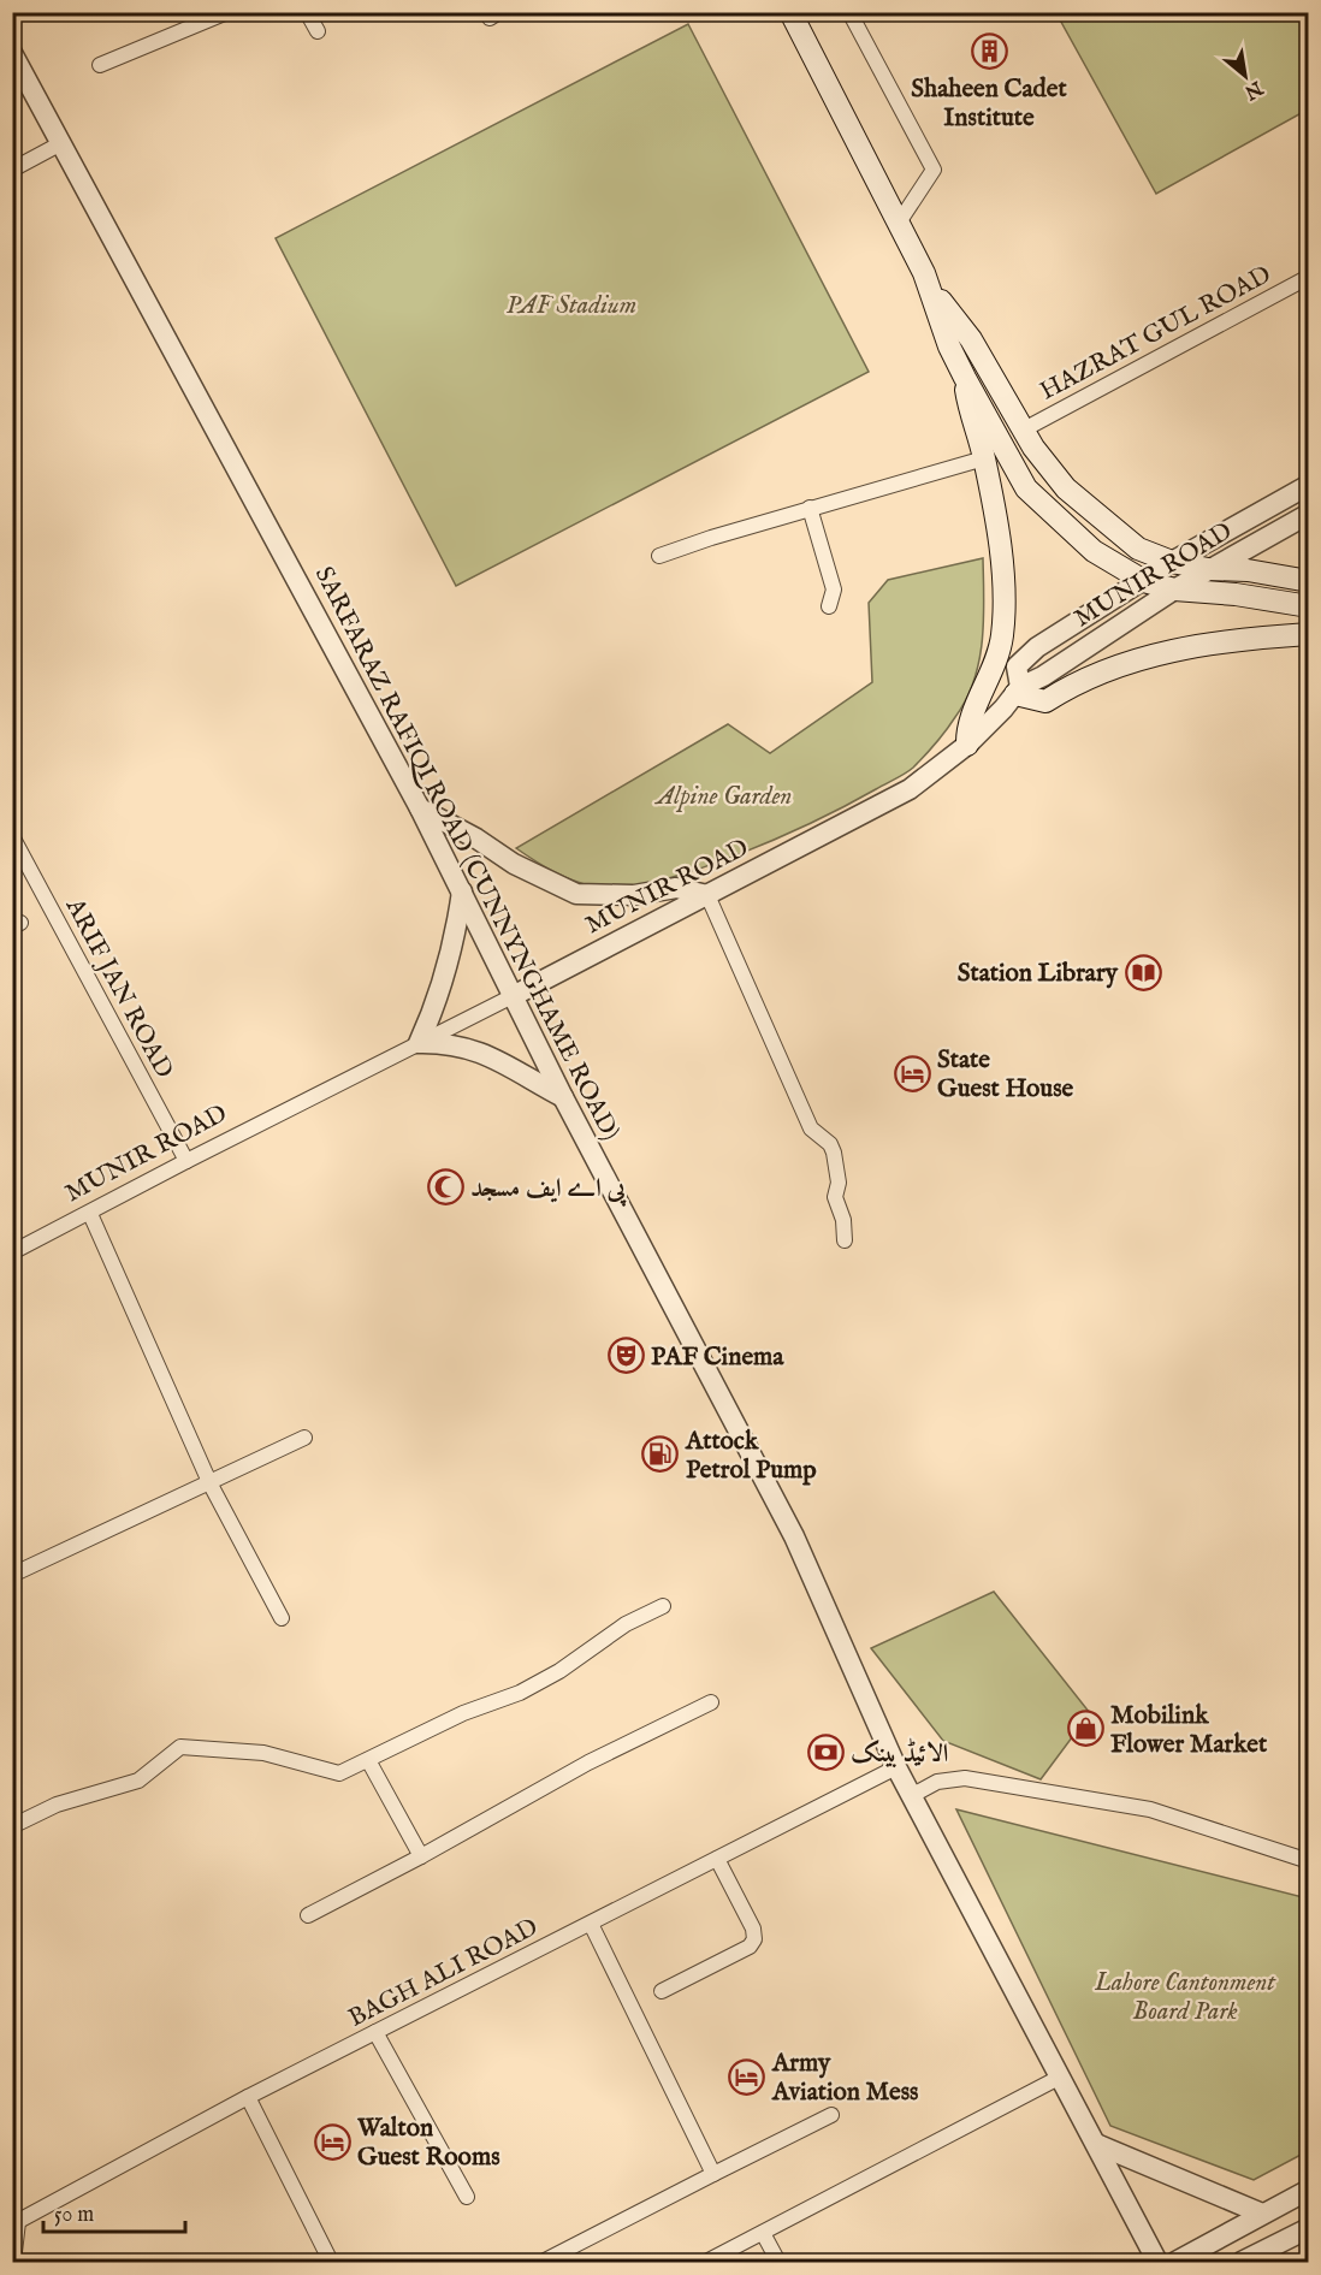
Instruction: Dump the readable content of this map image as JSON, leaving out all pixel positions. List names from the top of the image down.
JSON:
{
  "streets": {
    "street": [
      "HAZRAT GUL ROAD",
      "MUNIR ROAD",
      "SARFARAZ RAFIQI ROAD (CUNNYNGHAME ROAD)",
      "ARIF JAN ROAD",
      "BAGH ALI ROAD"
    ]
  },
  "crossings": [
    ["MUNIR ROAD", "SARFARAZ RAFIQI ROAD (CUNNYNGHAME ROAD)"],
    ["MUNIR ROAD", "ARIF JAN ROAD"],
    ["SARFARAZ RAFIQI ROAD (CUNNYNGHAME ROAD)", "BAGH ALI ROAD"]
  ],
  "parks": ["PAF Stadium", "Alpine Garden", "Lahore Cantonment Board Park"],
  "places": {
    "building": ["Shaheen Cadet Institute"],
    "library": ["Station Library"],
    "hotel": ["State Guest House", "Army Aviation Mess", "Walton Guest Rooms"],
    "mosque": ["پی اے ایف مسجد"],
    "theatre": ["PAF Cinema"],
    "fuel station": ["Attock Petrol Pump"],
    "shop": ["Mobilink Flower Market"],
    "bank": ["الائیڈ بینک"]
  },
  "scale_bar": "50 m",
  "north": "bottom right"
}
